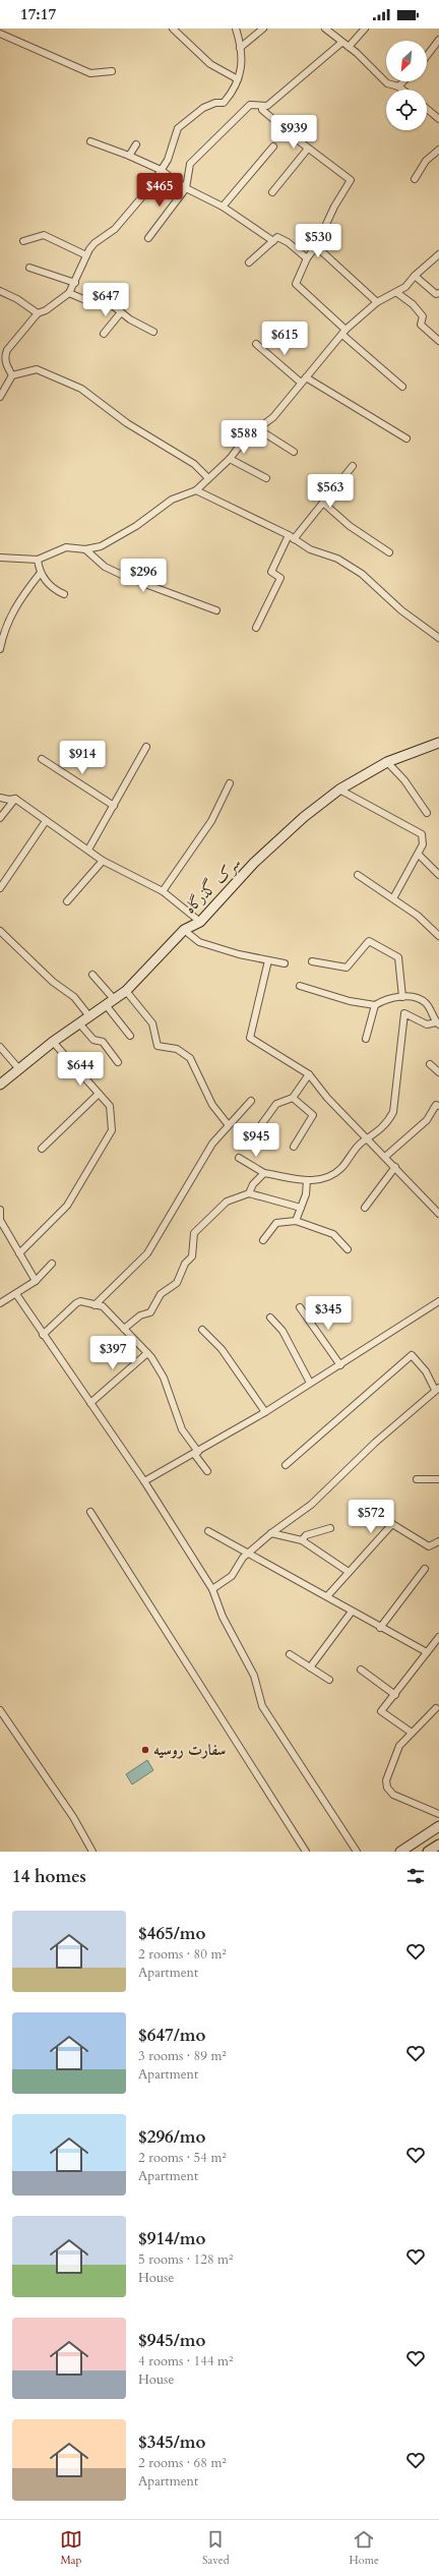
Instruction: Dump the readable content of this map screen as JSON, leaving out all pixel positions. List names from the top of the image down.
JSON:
{
  "streets": {
    "street": ["سرک گذرگاه"]
  },
  "places": ["سفارت روسیه"],
  "north": "bottom left",
  "page": {
    "status": "17:17",
    "price": [
      "$939",
      "$465",
      "$530",
      "$647",
      "$615",
      "$588",
      "$563",
      "$296",
      "$914",
      "$644",
      "$945",
      "$345",
      "$397",
      "$572"
    ],
    "heading": "14 homes",
    "list": [
      {
        "name": "$465/mo",
        "note": "2 rooms · 80 m² · Apartment"
      },
      {
        "name": "$647/mo",
        "note": "3 rooms · 89 m² · Apartment"
      },
      {
        "name": "$296/mo",
        "note": "2 rooms · 54 m² · Apartment"
      },
      {
        "name": "$914/mo",
        "note": "5 rooms · 128 m² · House"
      },
      {
        "name": "$945/mo",
        "note": "4 rooms · 144 m² · House"
      },
      {
        "name": "$345/mo",
        "note": "2 rooms · 68 m² · Apartment"
      }
    ],
    "tabs": ["Map", "Saved", "Home"]
  }
}
